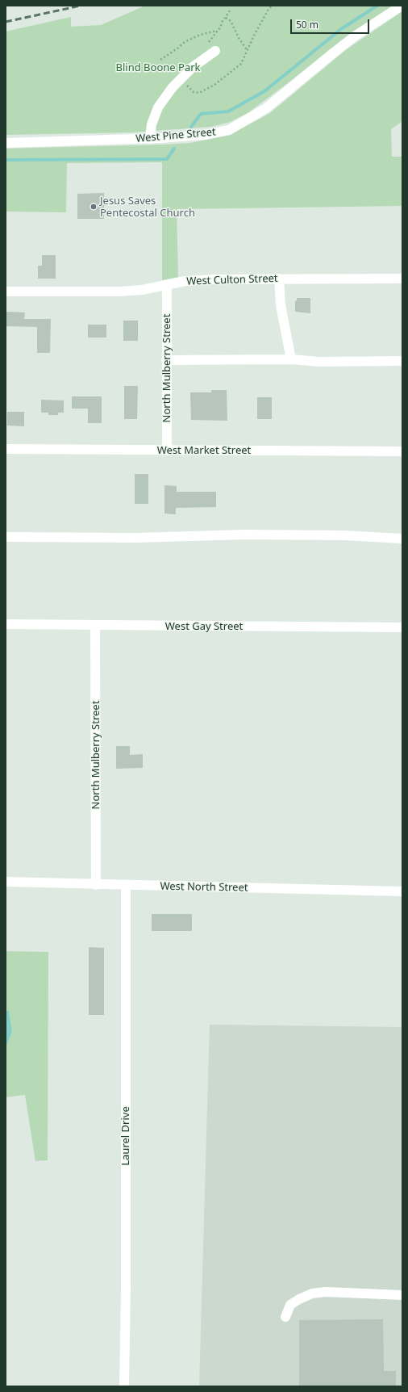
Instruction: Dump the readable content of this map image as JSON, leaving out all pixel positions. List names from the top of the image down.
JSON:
{
  "streets": {
    "street": [
      "West Pine Street",
      "West Culton Street",
      "North Mulberry Street",
      "West Market Street",
      "West Gay Street",
      "West North Street",
      "Laurel Drive"
    ]
  },
  "crossings": [
    ["West Culton Street", "North Mulberry Street"],
    ["North Mulberry Street", "West Market Street"],
    ["North Mulberry Street", "West Gay Street"],
    ["North Mulberry Street", "West North Street"],
    ["West North Street", "Laurel Drive"]
  ],
  "parks": ["Blind Boone Park"],
  "places": ["Jesus Saves Pentecostal Church"],
  "scale_bar": "50 m"
}
